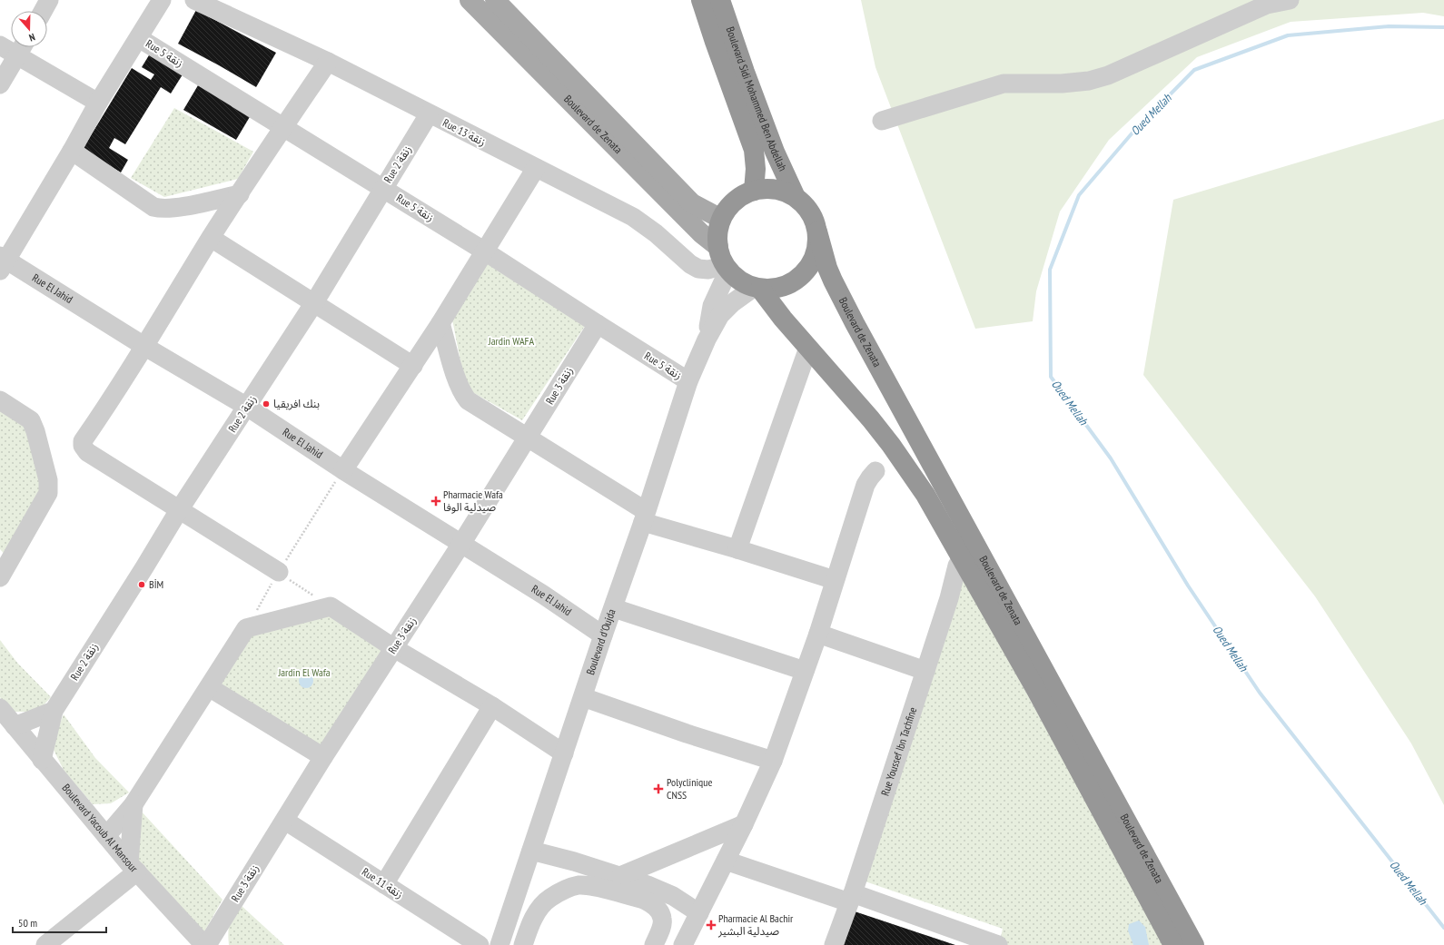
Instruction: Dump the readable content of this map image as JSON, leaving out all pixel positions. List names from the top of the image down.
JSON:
{
  "streets": {
    "highway": ["Boulevard Sidi Mohammed Ben Abdellah", "Boulevard de Zenata"],
    "street": [
      "Rue 5 زنقة",
      "Rue 13 زنقة",
      "Rue 2 زنقة",
      "Rue El Jahid",
      "Rue 3 زنقة",
      "Boulevard d'Oujda",
      "Rue Youssef Ibn Tachfine",
      "Boulevard Yacoub Al Mansour",
      "Rue 11 زنقة"
    ]
  },
  "crossings": [
    ["Rue 5 زنقة", "Rue 2 زنقة"],
    ["Rue 5 زنقة", "Rue 3 زنقة"],
    ["Rue 5 زنقة", "Boulevard d'Oujda"],
    ["Boulevard Sidi Mohammed Ben Abdellah", "Boulevard de Zenata"],
    ["Boulevard Sidi Mohammed Ben Abdellah", "Rue 13 زنقة"],
    ["Boulevard Sidi Mohammed Ben Abdellah", "Boulevard d'Oujda"],
    ["Boulevard de Zenata", "Rue 13 زنقة"],
    ["Boulevard de Zenata", "Boulevard d'Oujda"],
    ["Boulevard de Zenata", "Rue Youssef Ibn Tachfine"],
    ["Rue 13 زنقة", "Rue 2 زنقة"],
    ["Rue 13 زنقة", "Boulevard d'Oujda"],
    ["Rue 2 زنقة", "Rue El Jahid"],
    ["Rue 2 زنقة", "Boulevard Yacoub Al Mansour"],
    ["Rue El Jahid", "Rue 3 زنقة"],
    ["Rue El Jahid", "Boulevard d'Oujda"],
    ["Rue 3 زنقة", "Rue 11 زنقة"]
  ],
  "water": ["Oued Mellah"],
  "parks": ["Jardin WAFA", "Jardin El Wafa"],
  "places": {
    "other": ["بنك افريقيا", "BİM"],
    "health": ["Pharmacie Wafa صيدلية الوفا", "Polyclinique CNSS", "Pharmacie Al Bachir صيدلية البشير"]
  },
  "scale_bar": "50 m",
  "north": "bottom"
}
